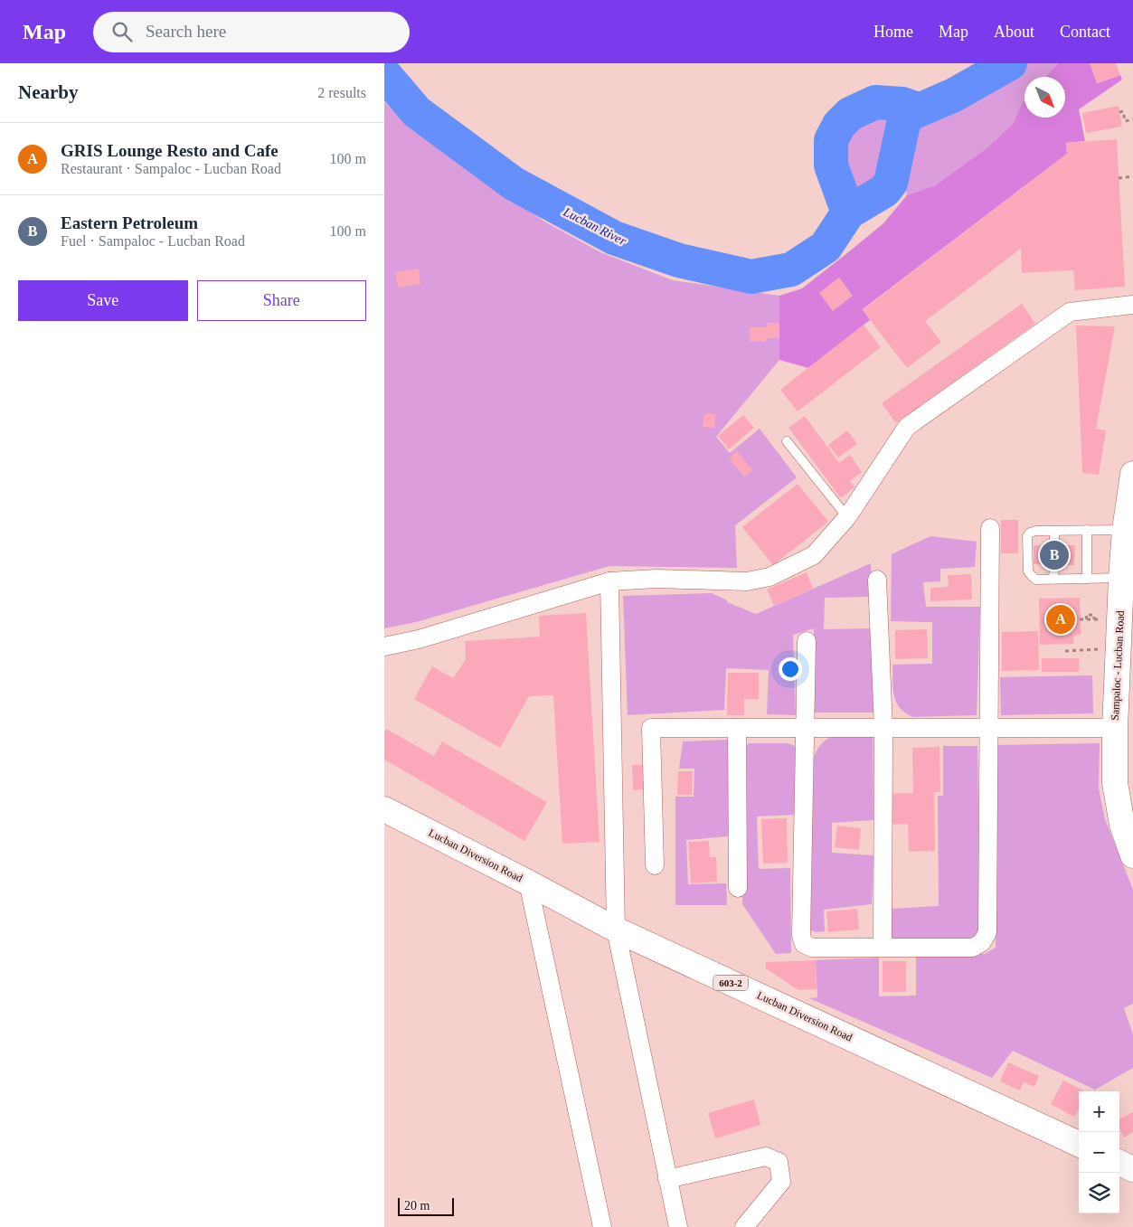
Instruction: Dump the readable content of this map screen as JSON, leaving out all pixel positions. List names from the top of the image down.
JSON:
{
  "streets": {
    "main road": ["Sampaloc - Lucban Road", "Lucban Diversion Road", "603-2"]
  },
  "water": ["Lucban River"],
  "scale_bar": "20 m",
  "north": "bottom right",
  "page": {
    "header": "Map",
    "search": "Search here",
    "nav": [
      "Home",
      "Map",
      "About",
      "Contact"
    ],
    "heading": ["Nearby", "2 results"],
    "list": [
      {
        "mark": "A",
        "name": "GRIS Lounge Resto and Cafe",
        "note": "Restaurant · Sampaloc - Lucban Road",
        "value": "100 m"
      },
      {
        "mark": "B",
        "name": "Eastern Petroleum",
        "note": "Fuel · Sampaloc - Lucban Road",
        "value": "100 m"
      }
    ],
    "buttons": ["Save", "Share"],
    "pins": ["B", "A"],
    "map_buttons": ["+", "−"],
    "scale": "20 m"
  }
}
